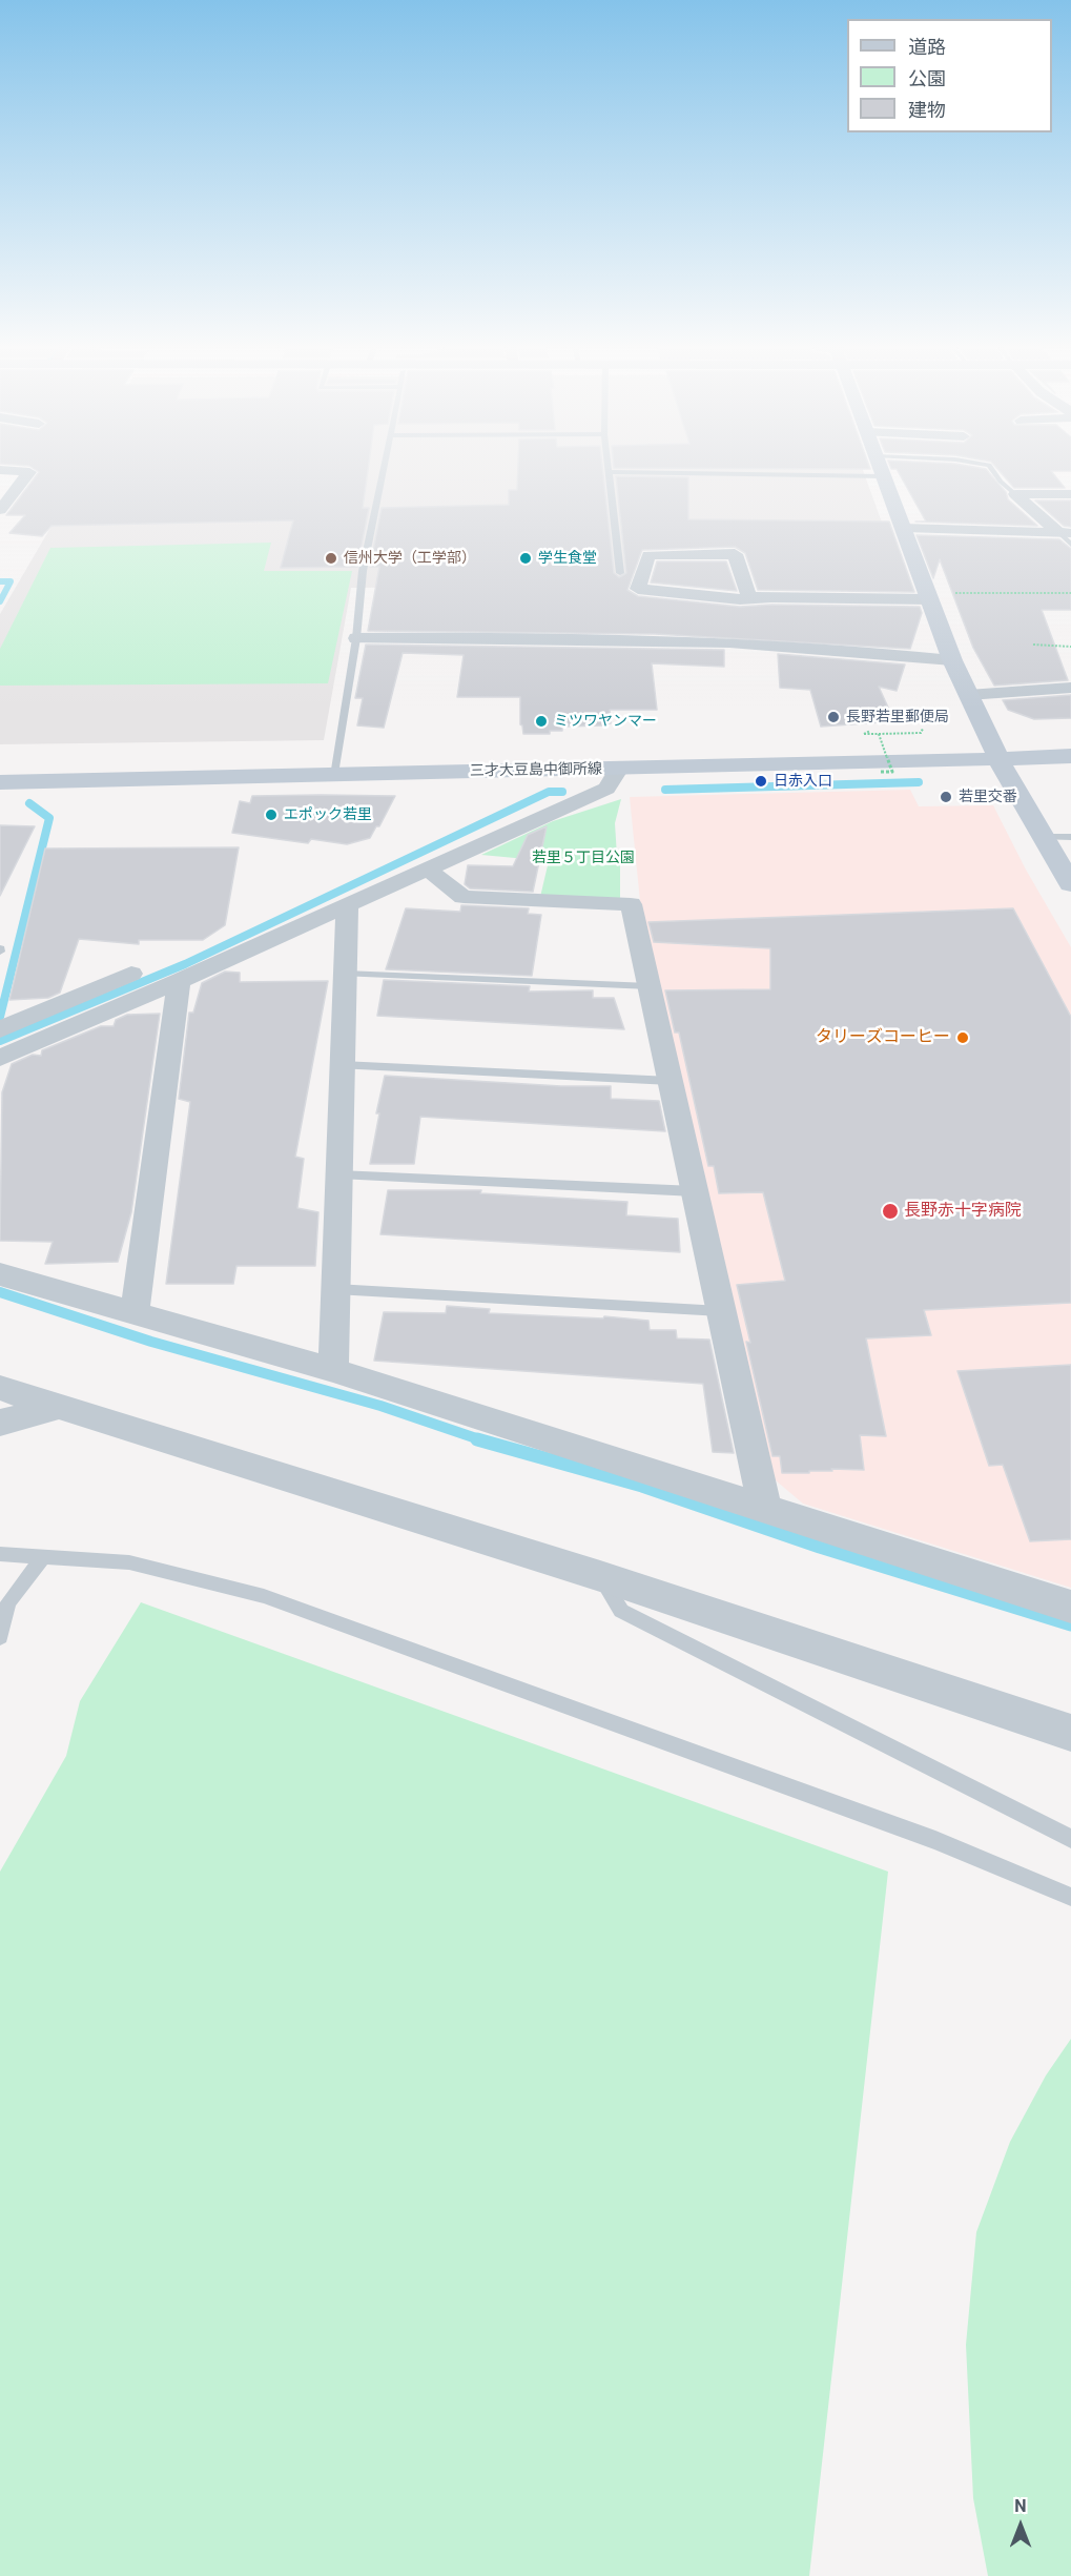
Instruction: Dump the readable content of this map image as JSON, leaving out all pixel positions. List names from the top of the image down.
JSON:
{
  "streets": {
    "street": ["三才大豆島中御所線"]
  },
  "parks": ["若里５丁目公園"],
  "places": [
    "信州大学（工学部）",
    "学生食堂",
    "長野若里郵便局",
    "ミツワヤンマー",
    "日赤入口",
    "若里交番",
    "エポック若里",
    "タリーズコーヒー",
    "長野赤十字病院"
  ],
  "legend": ["道路", "公園", "建物"],
  "north": "top"
}
